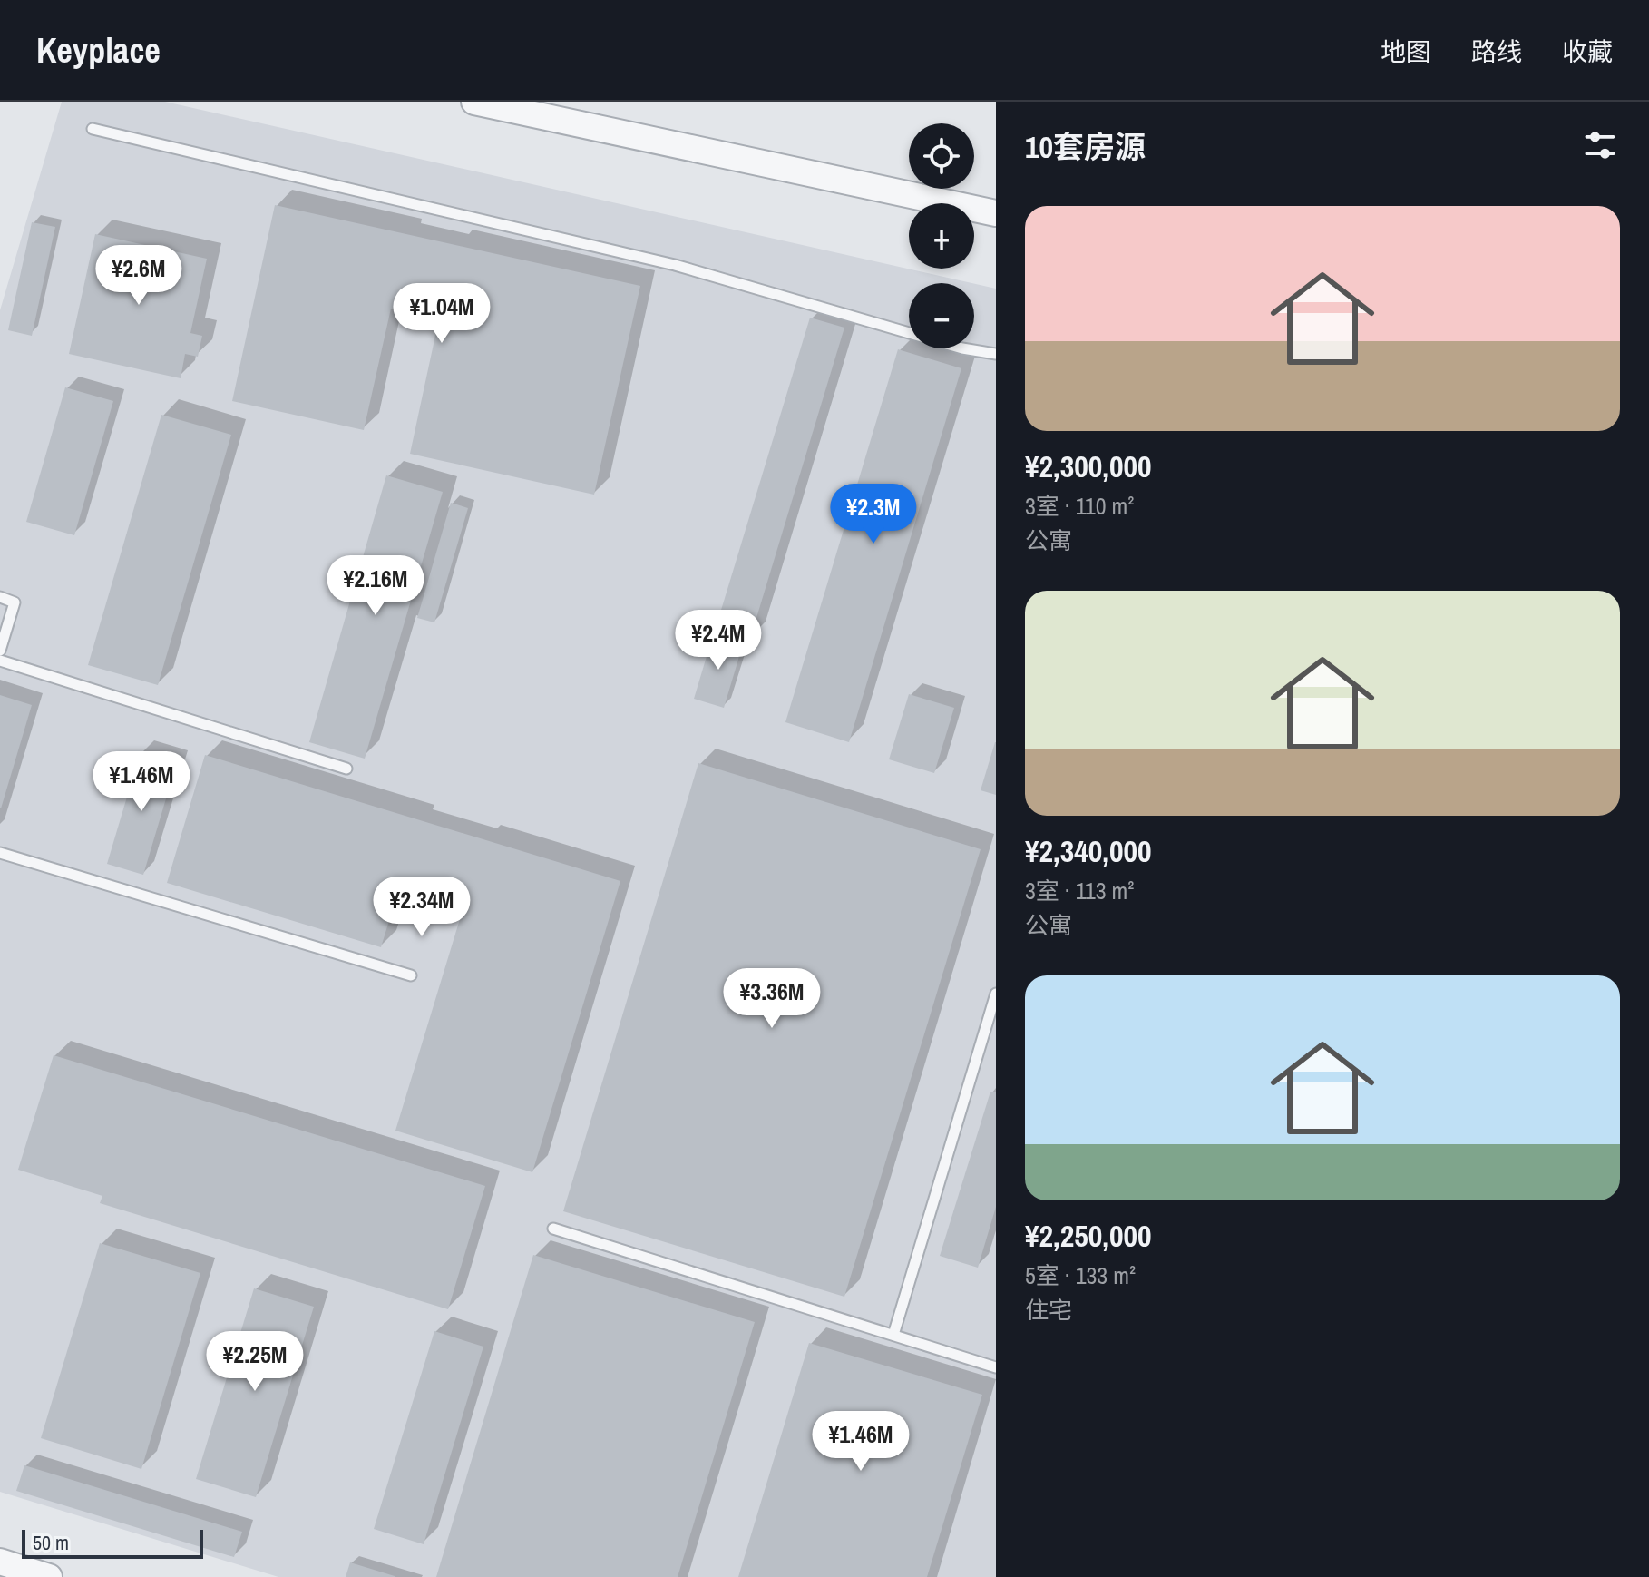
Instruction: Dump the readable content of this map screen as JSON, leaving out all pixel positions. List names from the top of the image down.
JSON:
{
  "scale_bar": "50 m",
  "page": {
    "header": "Keyplace",
    "nav": ["地图", "路线", "收藏"],
    "heading": "10套房源",
    "map_buttons": ["+", "−"],
    "list": [
      {
        "name": "¥2,300,000",
        "note": "3室 · 110 m² · 公寓"
      },
      {
        "name": "¥2,340,000",
        "note": "3室 · 113 m² · 公寓"
      },
      {
        "name": "¥2,250,000",
        "note": "5室 · 133 m² · 住宅"
      }
    ],
    "price": [
      "¥2.6M",
      "¥1.04M",
      "¥2.3M",
      "¥2.16M",
      "¥2.4M",
      "¥1.46M",
      "¥2.34M",
      "¥3.36M",
      "¥2.25M",
      "¥1.46M"
    ],
    "scale": "50 m"
  }
}
